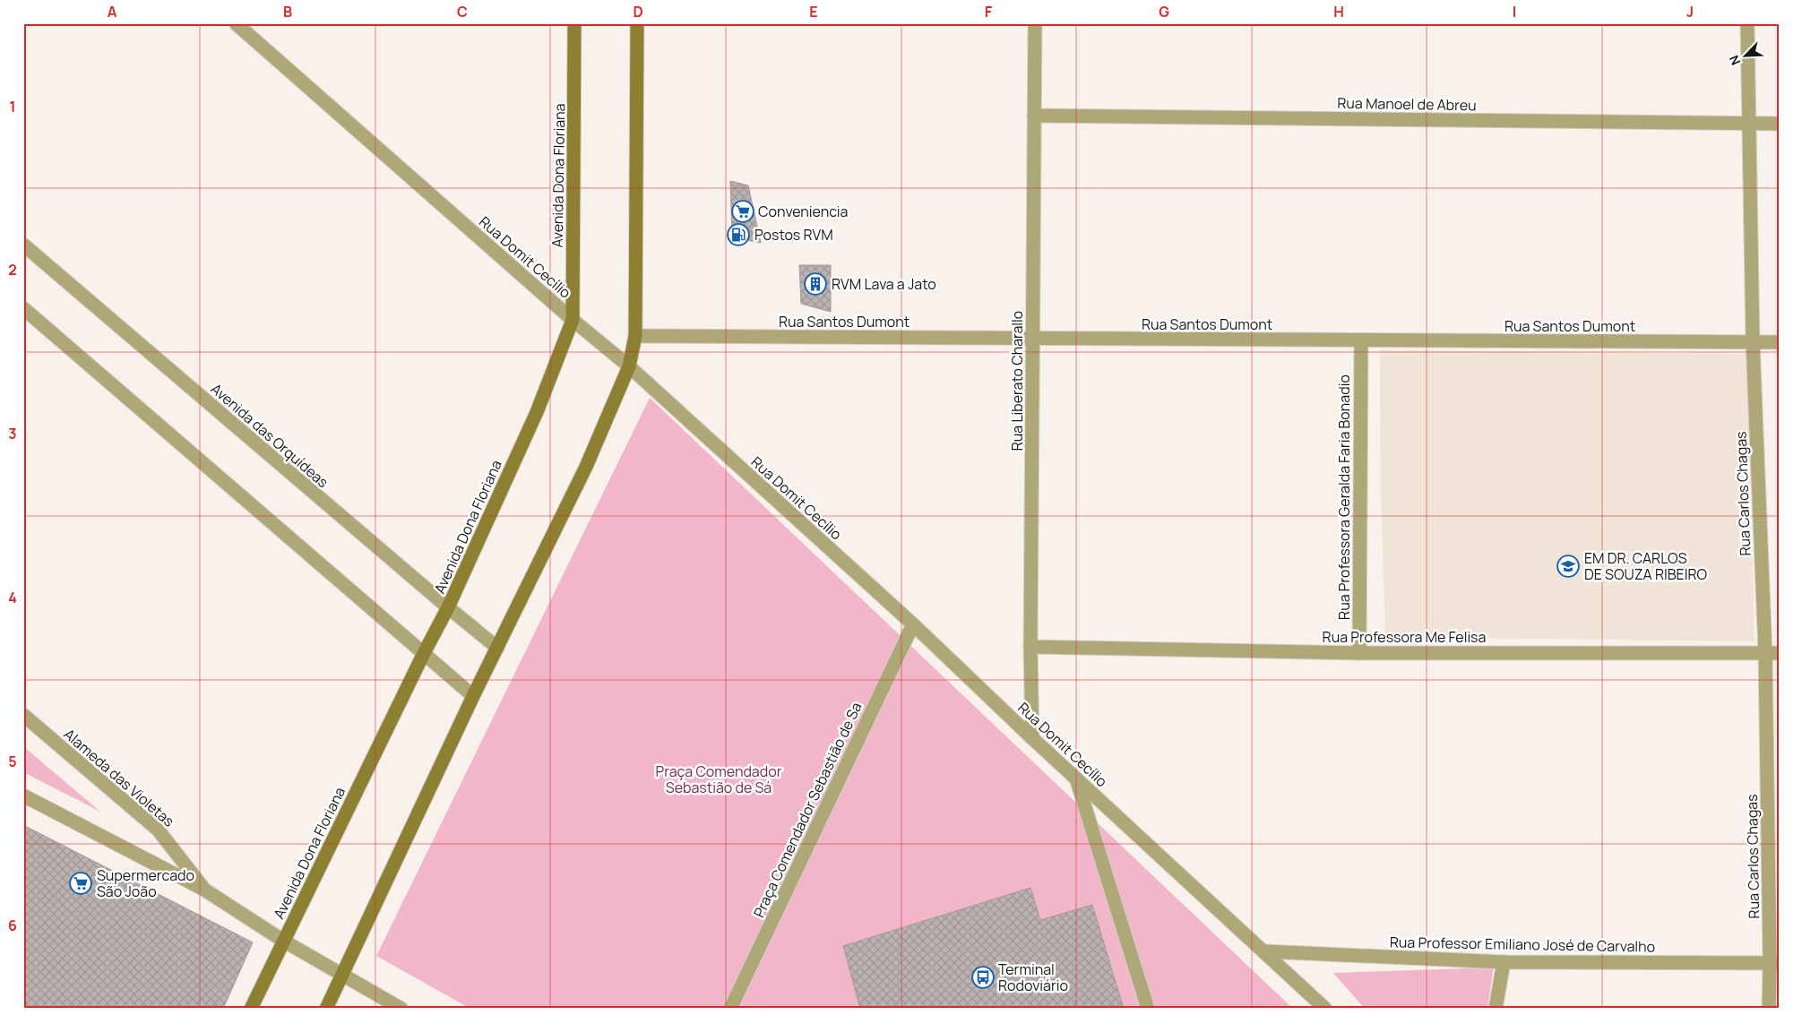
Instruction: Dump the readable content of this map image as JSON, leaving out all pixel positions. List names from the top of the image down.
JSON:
{
  "streets": {
    "main road": ["Avenida Dona Floriana"],
    "street": [
      "Rua Manoel de Abreu",
      "Rua Domit Cecílio",
      "Rua Santos Dumont",
      "Rua Liberato Charallo",
      "Avenida das Orquídeas",
      "Rua Carlos Chagas",
      "Rua Professora Geralda Faria Bonadio",
      "Rua Professora Me Felisa",
      "Alameda das Violetas",
      "Praça Comendador Sebastião de Sa",
      "Rua Professor Emiliano José de Carvalho"
    ]
  },
  "crossings": [
    ["Rua Manoel de Abreu", "Rua Liberato Charallo"],
    ["Rua Manoel de Abreu", "Rua Carlos Chagas"],
    ["Avenida Dona Floriana", "Rua Domit Cecílio"],
    ["Avenida Dona Floriana", "Avenida das Orquídeas"],
    ["Rua Domit Cecílio", "Rua Liberato Charallo"],
    ["Rua Domit Cecílio", "Praça Comendador Sebastião de Sa"],
    ["Rua Domit Cecílio", "Rua Professor Emiliano José de Carvalho"],
    ["Rua Santos Dumont", "Rua Liberato Charallo"],
    ["Rua Santos Dumont", "Rua Carlos Chagas"],
    ["Rua Santos Dumont", "Rua Professora Geralda Faria Bonadio"],
    ["Rua Liberato Charallo", "Rua Professora Me Felisa"],
    ["Rua Carlos Chagas", "Rua Professora Me Felisa"],
    ["Rua Carlos Chagas", "Rua Professor Emiliano José de Carvalho"],
    ["Rua Professora Geralda Faria Bonadio", "Rua Professora Me Felisa"]
  ],
  "parks": ["Praça Comendador Sebastião de Sá"],
  "places": {
    "supermarket": ["Conveniencia", "Supermercado São João"],
    "fuel station": ["Postos RVM"],
    "building": ["RVM Lava a Jato"],
    "school or university": ["EM DR. CARLOS DE SOUZA RIBEIRO"],
    "bus stop": ["Terminal Rodoviário"]
  },
  "north": "bottom left",
  "grid": {
    "columns": [
      "A",
      "B",
      "C",
      "D",
      "E",
      "F",
      "G",
      "H",
      "I",
      "J"
    ],
    "rows": [
      "1",
      "2",
      "3",
      "4",
      "5",
      "6"
    ]
  }
}
